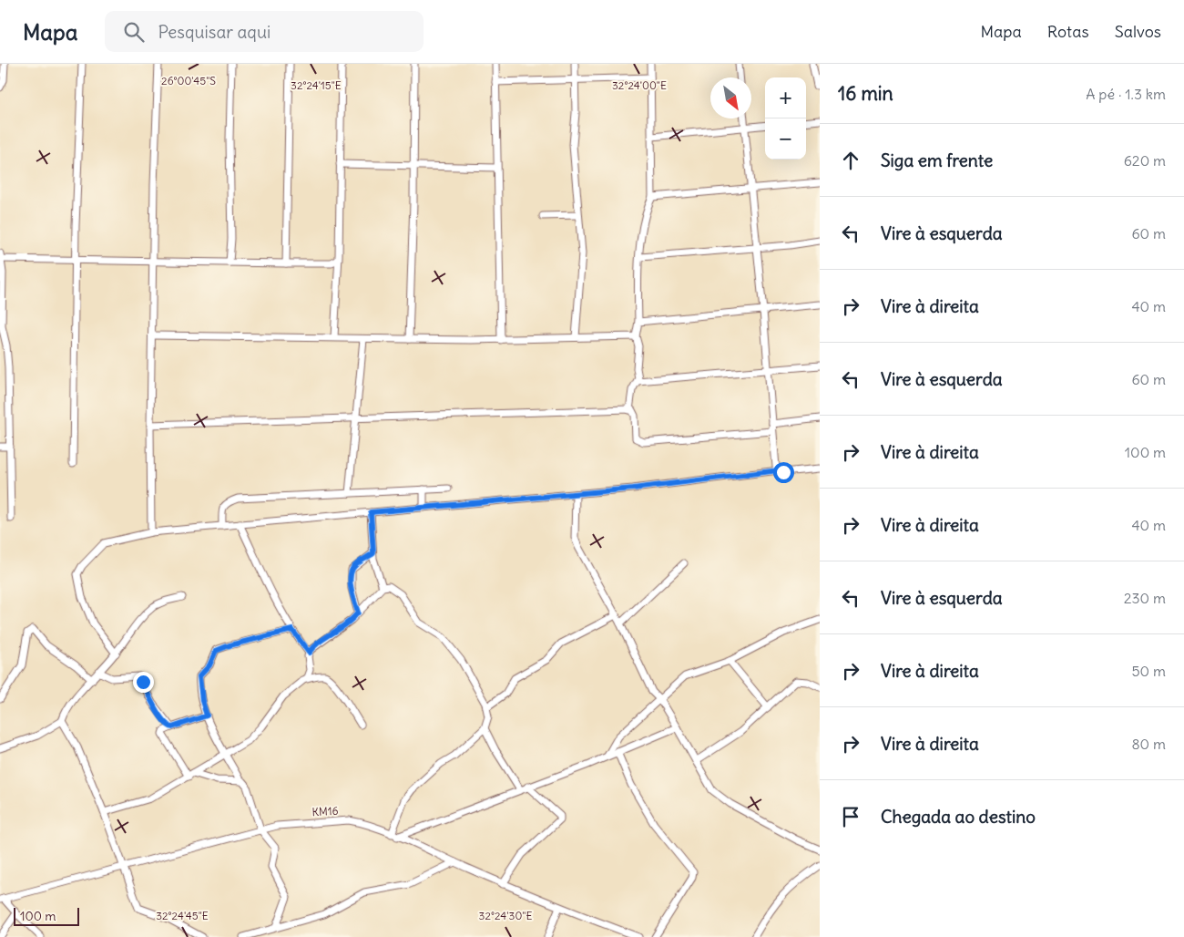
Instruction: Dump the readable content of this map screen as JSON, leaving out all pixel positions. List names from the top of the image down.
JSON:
{
  "streets": {
    "street": ["KM16"]
  },
  "scale_bar": "100 m",
  "north": "bottom right",
  "page": {
    "header": "Mapa",
    "search": "Pesquisar aqui",
    "nav": ["Mapa", "Rotas", "Salvos"],
    "heading": ["16 min", "A pé · 1.3 km"],
    "map_buttons": ["+", "−"],
    "list": [
      ["Siga em frente", "620 m"],
      ["Vire à esquerda", "60 m"],
      ["Vire à direita", "40 m"],
      ["Vire à esquerda", "60 m"],
      ["Vire à direita", "100 m"],
      ["Vire à direita", "40 m"],
      ["Vire à esquerda", "230 m"],
      ["Vire à direita", "50 m"],
      ["Vire à direita", "80 m"],
      "Chegada ao destino"
    ],
    "scale": "100 m"
  },
  "coordinates": [
    "26°00'45\"S",
    "32°24'15\"E",
    "32°24'00\"E",
    "32°24'45\"E",
    "32°24'30\"E"
  ]
}
